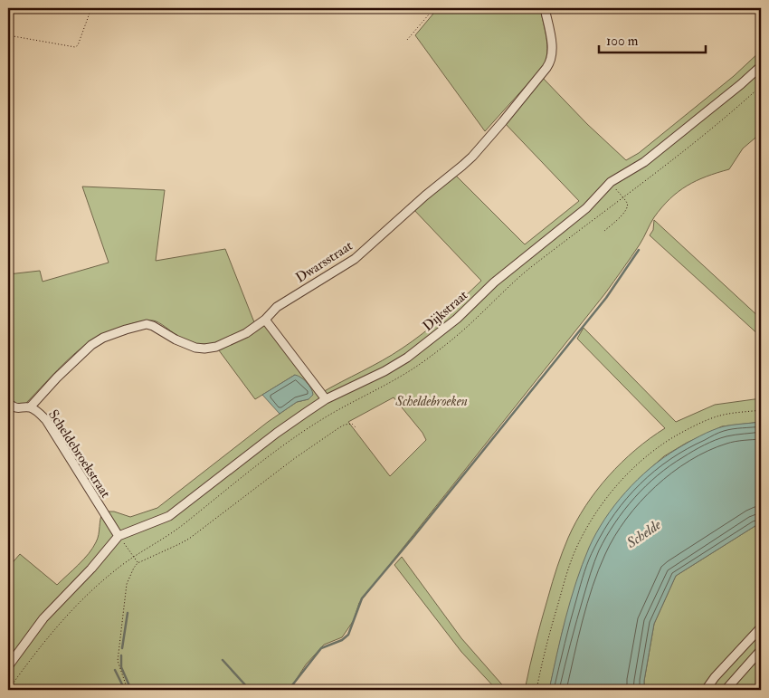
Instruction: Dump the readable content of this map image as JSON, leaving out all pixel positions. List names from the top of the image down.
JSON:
{
  "streets": {
    "street": ["Dwarsstraat", "Dijkstraat", "Scheldebroekstraat"]
  },
  "crossings": [
    ["Dwarsstraat", "Scheldebroekstraat"],
    ["Dijkstraat", "Scheldebroekstraat"]
  ],
  "water": ["Schelde"],
  "parks": ["Scheldebroeken"],
  "scale_bar": "100 m"
}
